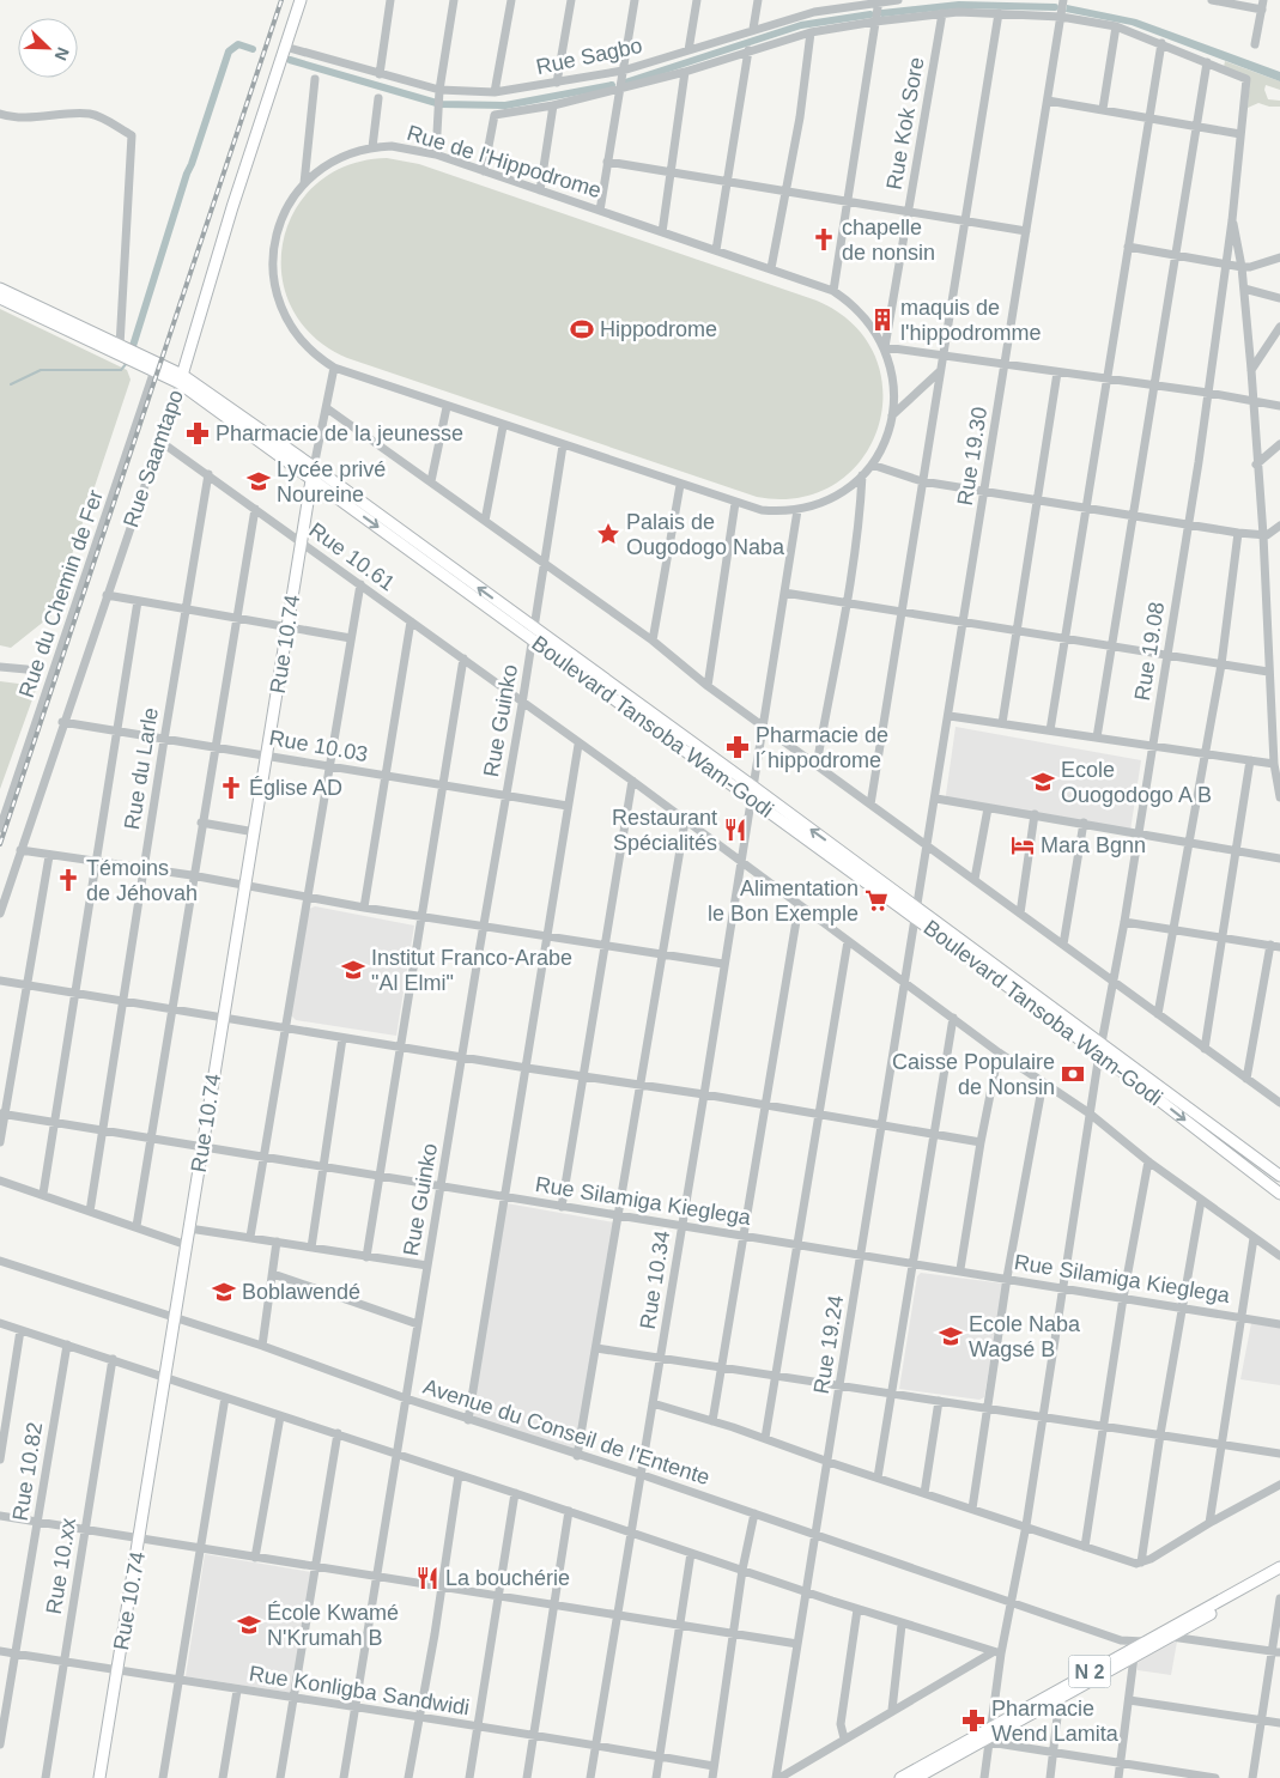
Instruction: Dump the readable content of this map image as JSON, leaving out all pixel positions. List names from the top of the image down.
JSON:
{
  "streets": {
    "main road": [
      "Rue Saamtapo",
      "Rue 10.74",
      "Boulevard Tansoba Wam-Godi",
      "N 2"
    ],
    "street": [
      "Rue Sagbo",
      "Rue Kok Sore",
      "Rue de l'Hippodrome",
      "Rue 19.30",
      "Rue 10.61",
      "Rue du Chemin de Fer",
      "Rue 19.08",
      "Rue Guinko",
      "Rue 10.03",
      "Rue du Larle",
      "Rue Silamiga Kieglega",
      "Rue 10.34",
      "Rue 19.24",
      "Avenue du Conseil de l'Entente",
      "Rue 10.82",
      "Rue 10.xx",
      "Rue Konligba Sandwidi"
    ]
  },
  "crossings": [
    ["Rue Sagbo", "Rue Saamtapo"],
    ["Rue Kok Sore", "Rue de l'Hippodrome"],
    ["Rue de l'Hippodrome", "Rue Guinko"],
    ["Rue de l'Hippodrome", "Rue 10.34"],
    ["Rue 19.30", "Boulevard Tansoba Wam-Godi"],
    ["Rue 19.30", "Rue 19.24"],
    ["Rue Saamtapo", "Rue 10.61"],
    ["Rue Saamtapo", "Boulevard Tansoba Wam-Godi"],
    ["Rue Saamtapo", "Rue 10.03"],
    ["Rue 10.61", "Rue 10.74"],
    ["Rue 10.61", "Rue 19.08"],
    ["Rue 10.61", "Rue Guinko"],
    ["Rue 10.61", "Rue du Larle"],
    ["Rue 10.61", "Rue 10.34"],
    ["Rue 10.61", "Rue 19.24"],
    ["Rue du Chemin de Fer", "Boulevard Tansoba Wam-Godi"],
    ["Rue 10.74", "Boulevard Tansoba Wam-Godi"],
    ["Rue 10.74", "Rue 10.03"],
    ["Rue 10.74", "Rue Silamiga Kieglega"],
    ["Rue 10.74", "Avenue du Conseil de l'Entente"],
    ["Rue 10.74", "Rue Konligba Sandwidi"],
    ["Rue 19.08", "Boulevard Tansoba Wam-Godi"],
    ["Rue 19.08", "Rue Silamiga Kieglega"],
    ["Rue 19.08", "Avenue du Conseil de l'Entente"],
    ["Rue 19.08", "N 2"],
    ["Rue Guinko", "Boulevard Tansoba Wam-Godi"],
    ["Rue Guinko", "Rue 10.03"],
    ["Rue Guinko", "Rue Silamiga Kieglega"],
    ["Rue Guinko", "Avenue du Conseil de l'Entente"],
    ["Rue Guinko", "Rue Konligba Sandwidi"],
    ["Boulevard Tansoba Wam-Godi", "Rue 10.34"],
    ["Boulevard Tansoba Wam-Godi", "Rue 19.24"],
    ["Rue 10.03", "Rue du Larle"],
    ["Rue du Larle", "Rue Silamiga Kieglega"],
    ["Rue Silamiga Kieglega", "Rue 10.34"],
    ["Rue Silamiga Kieglega", "Rue 19.24"],
    ["Rue 10.34", "Avenue du Conseil de l'Entente"],
    ["Rue 10.34", "Rue Konligba Sandwidi"],
    ["Rue 19.24", "Avenue du Conseil de l'Entente"],
    ["Avenue du Conseil de l'Entente", "N 2"],
    ["Rue 10.82", "Rue Konligba Sandwidi"],
    ["Rue 10.xx", "Rue Konligba Sandwidi"]
  ],
  "places": {
    "church": ["chapelle de nonsin", "Église AD", "Témoins de Jéhovah"],
    "building": ["maquis de l'hippodromme"],
    "sports": ["Hippodrome"],
    "pharmacy": ["Pharmacie de la jeunesse", "Pharmacie de l´hippodrome", "Pharmacie Wend Lamita"],
    "school or university": [
      "Lycée privé Noureine",
      "Ecole Ouogodogo A B",
      "Institut Franco-Arabe \"Al Elmi\"",
      "Boblawendé",
      "Ecole Naba Wagsé B",
      "École Kwamé N'Krumah B"
    ],
    "place": ["Palais de Ougodogo Naba"],
    "restaurant": ["Restaurant Spécialités", "La bouchérie"],
    "hotel": ["Mara Bgnn"],
    "supermarket": ["Alimentation le Bon Exemple"],
    "bank": ["Caisse Populaire de Nonsin"]
  },
  "north": "bottom right"
}
